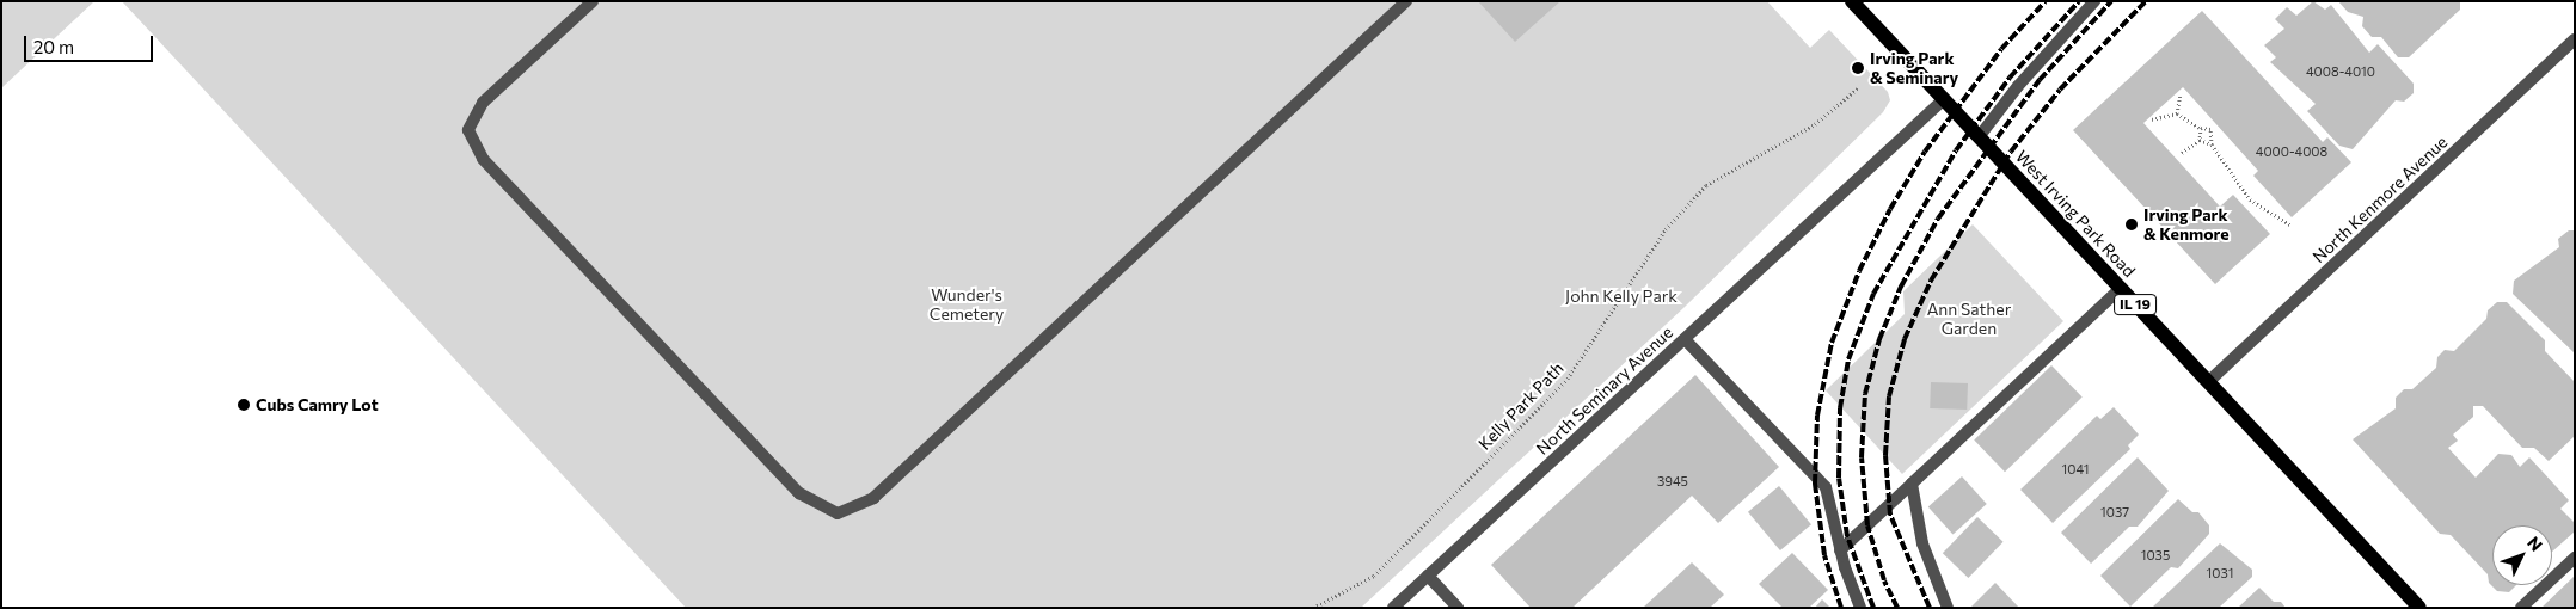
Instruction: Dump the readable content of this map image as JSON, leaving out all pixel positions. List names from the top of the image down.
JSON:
{
  "streets": {
    "main road": ["West Irving Park Road", "IL 19"],
    "street": ["North Kenmore Avenue", "North Seminary Avenue"],
    "path": ["Kelly Park Path"]
  },
  "crossings": [
    ["North Kenmore Avenue", "West Irving Park Road"],
    ["West Irving Park Road", "North Seminary Avenue"]
  ],
  "parks": ["Wunder's Cemetery", "John Kelly Park", "Ann Sather Garden"],
  "places": ["Irving Park & Seminary", "Irving Park & Kenmore", "Cubs Camry Lot"],
  "house_numbers": [
    "4008-4010",
    "4000-4008",
    "1041",
    "3945",
    "1037",
    "1035",
    "1031"
  ],
  "scale_bar": "20 m",
  "north": "top right"
}
